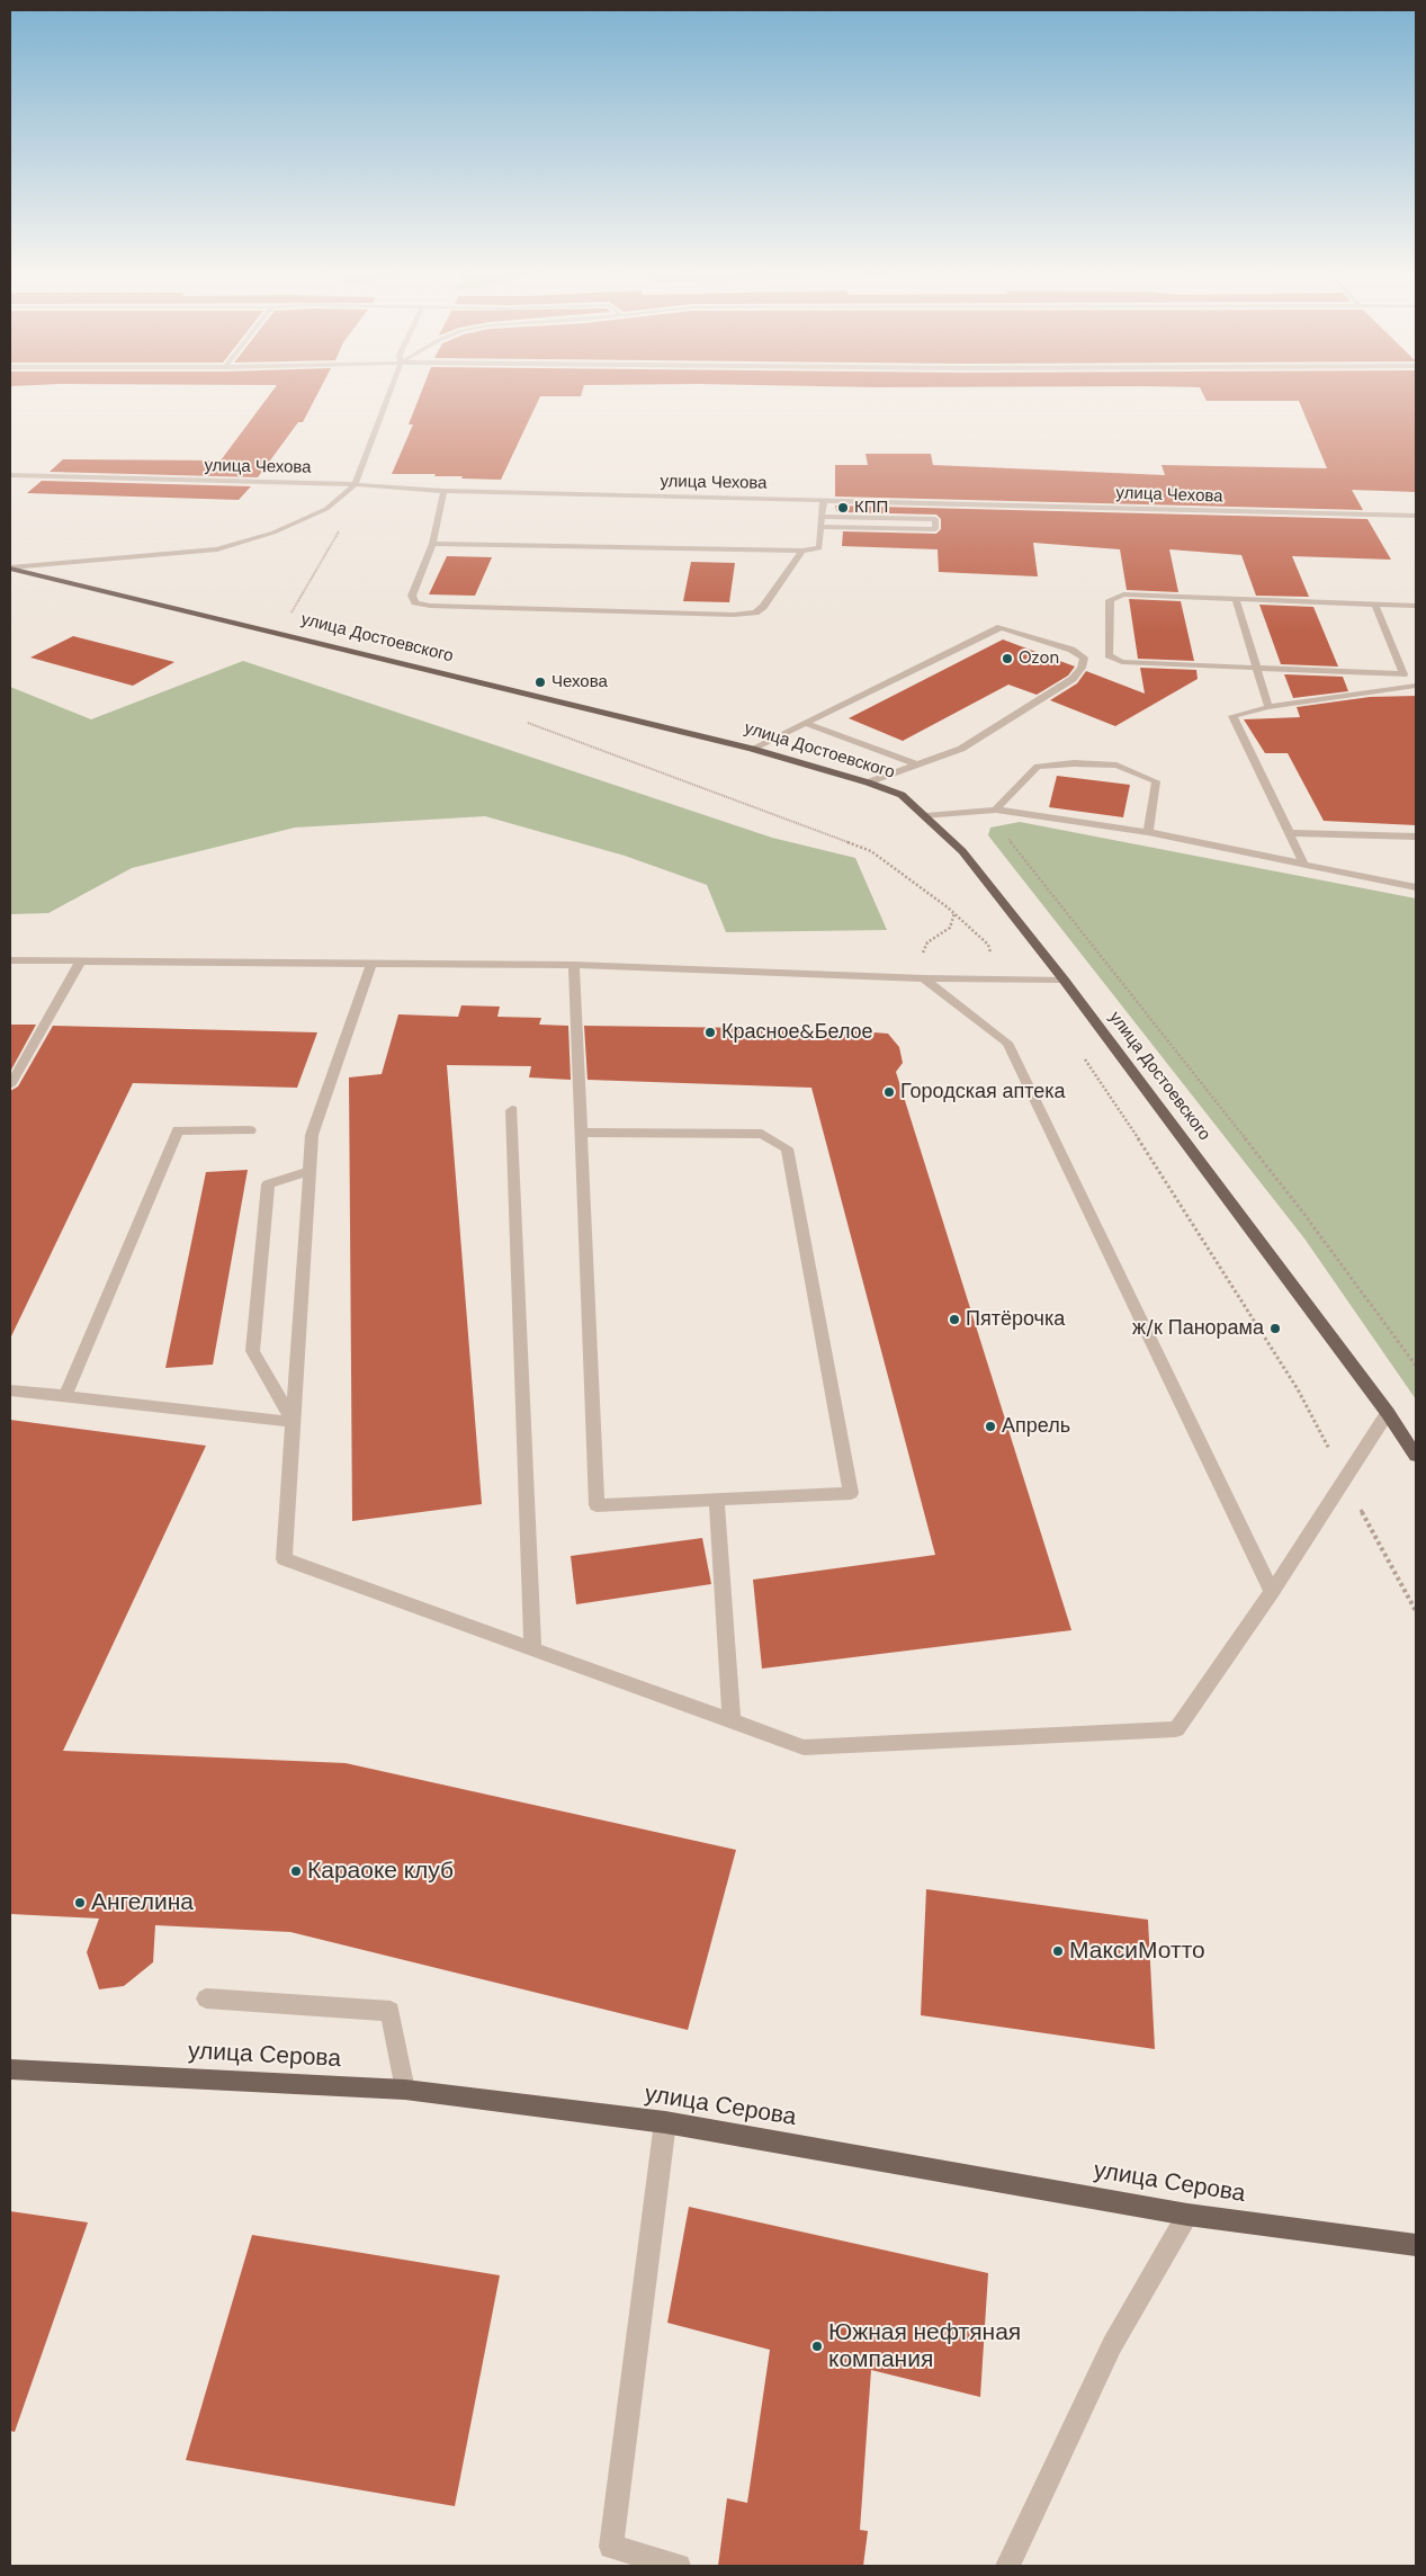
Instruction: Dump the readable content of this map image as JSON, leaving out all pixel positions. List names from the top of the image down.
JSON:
{
  "streets": {
    "main road": ["улица Достоевского", "улица Серова"],
    "street": ["улица Чехова"]
  },
  "places": [
    "КПП",
    "Ozon",
    "Чехова",
    "Красное&Белое",
    "Городская аптека",
    "Пятёрочка",
    "ж/к Панорама",
    "Апрель",
    "Караоке клуб",
    "Ангелина",
    "МаксиМотто",
    "Южная нефтяная компания"
  ]
}
